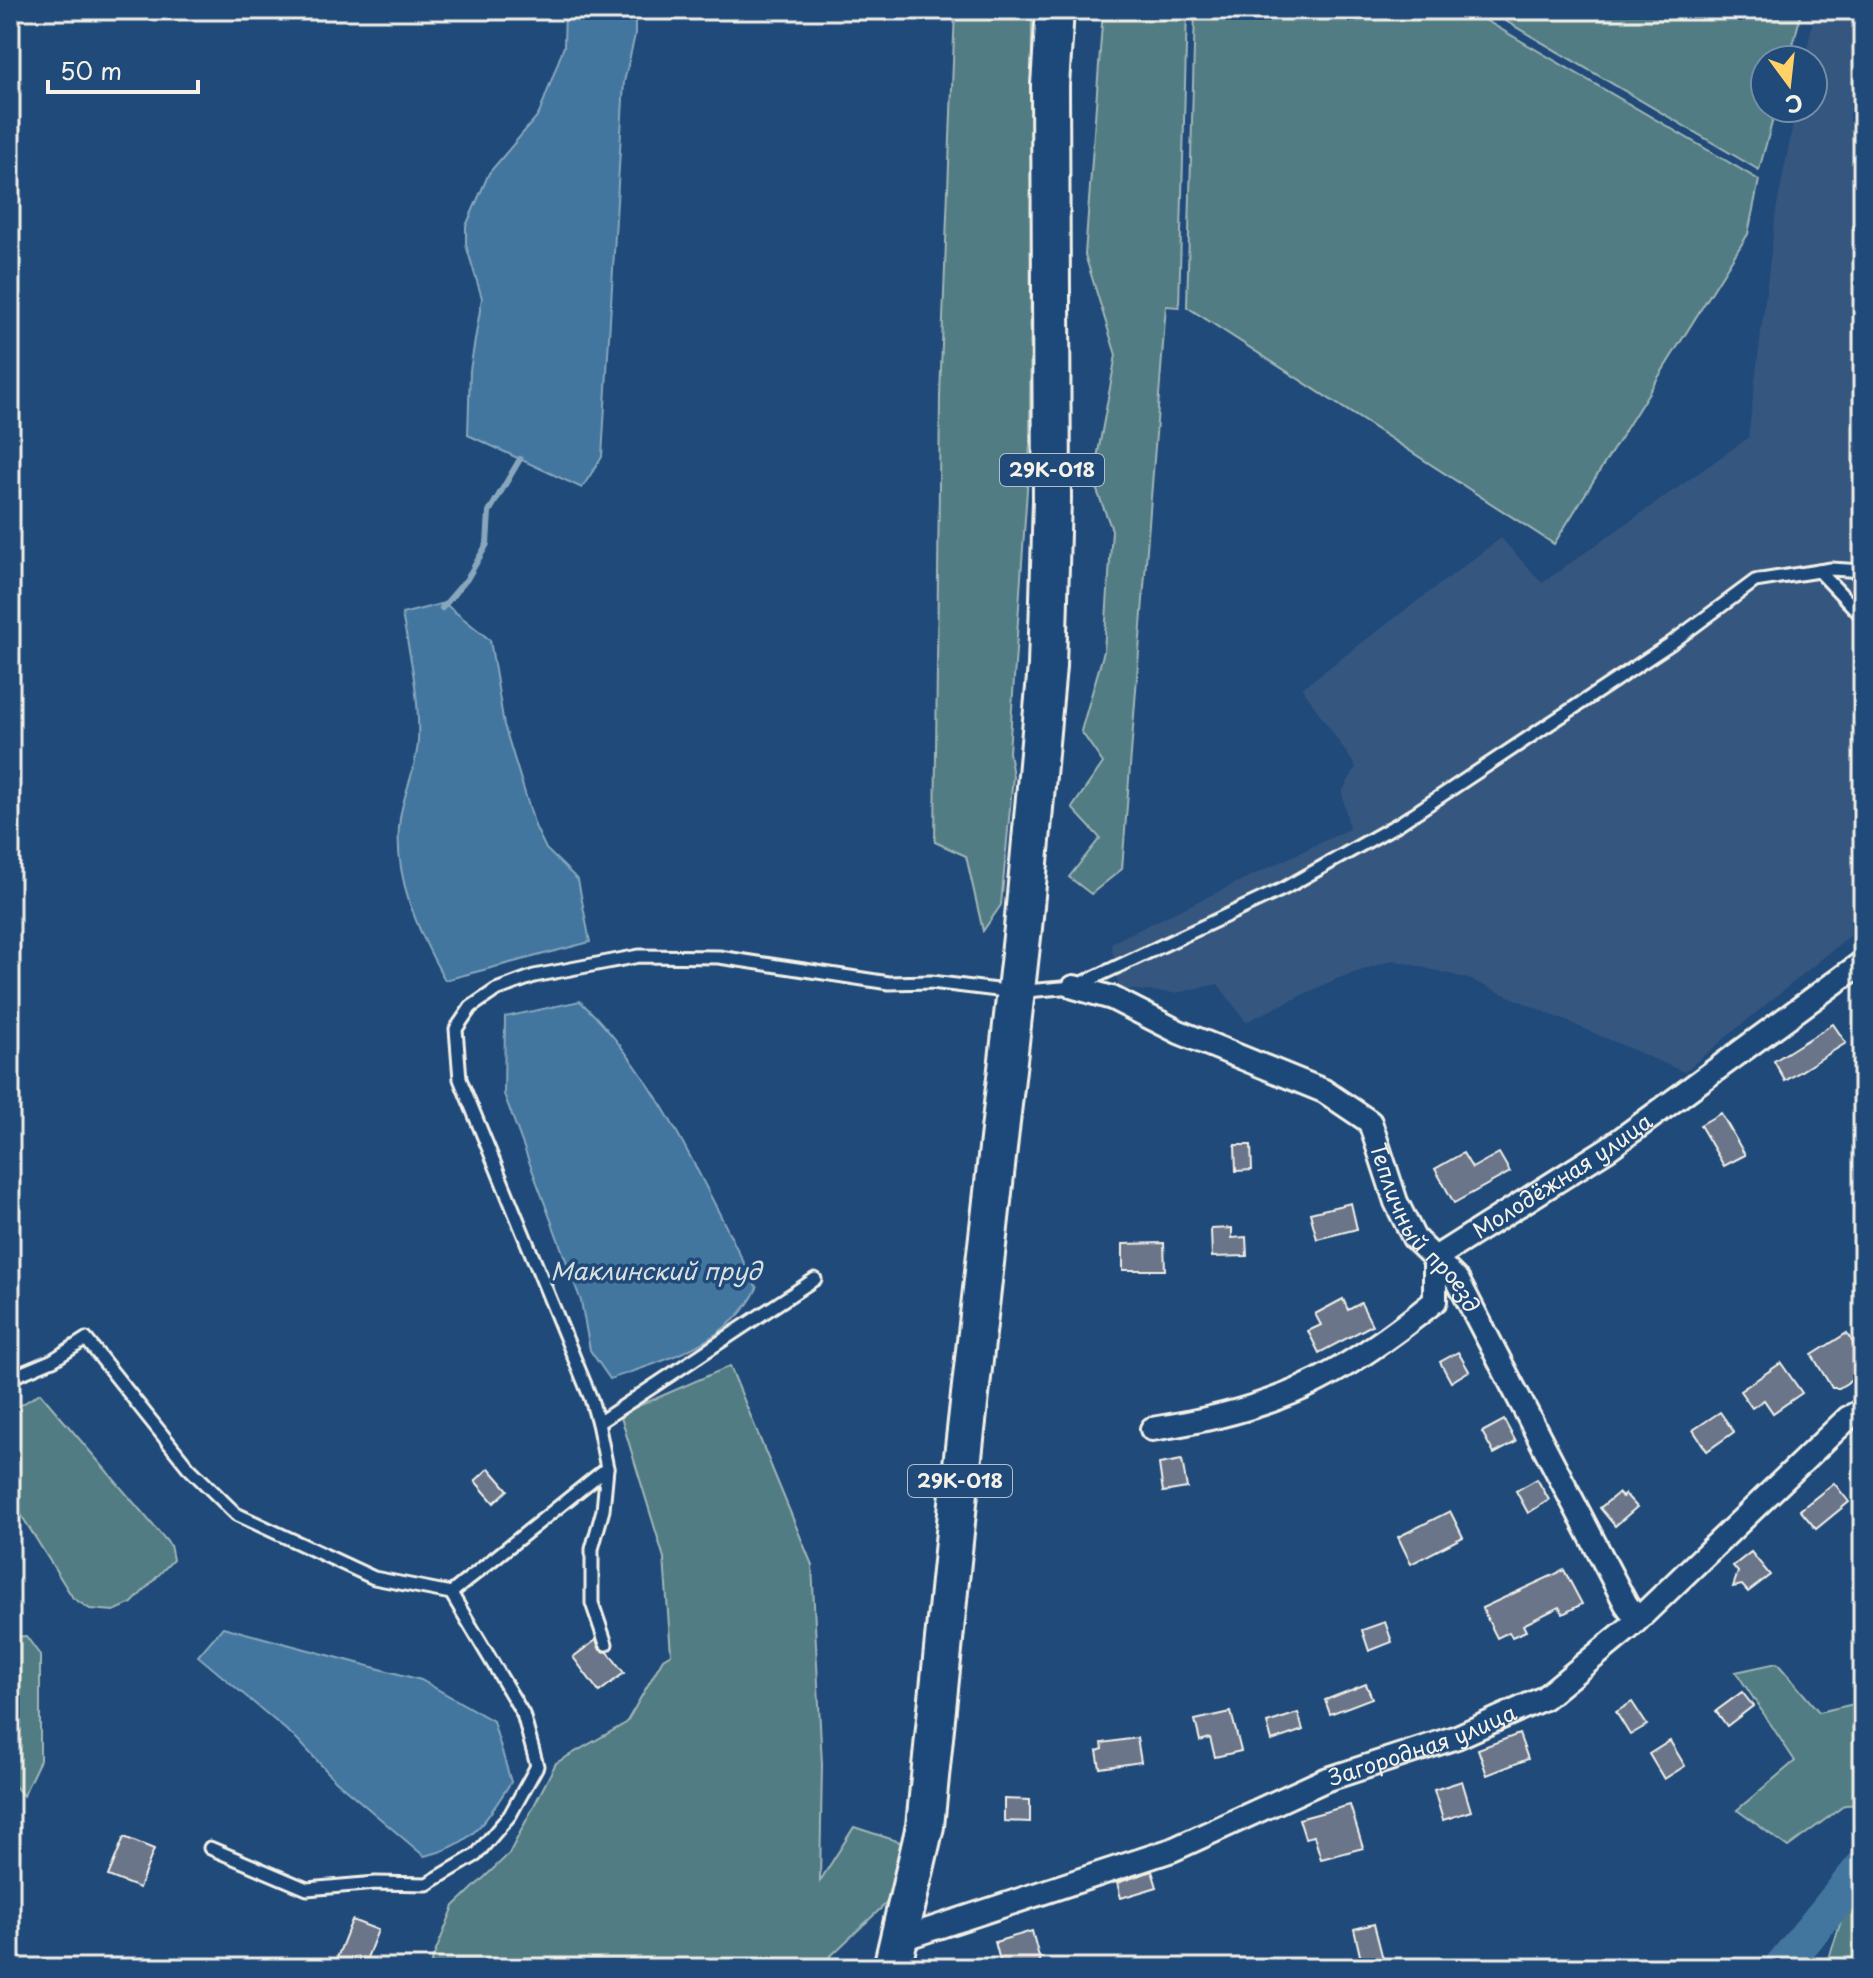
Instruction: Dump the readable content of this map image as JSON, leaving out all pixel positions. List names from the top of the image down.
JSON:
{
  "streets": {
    "main road": ["29К-018"],
    "street": ["Молодёжная улица", "Тепличный проезд", "Загородная улица"]
  },
  "crossings": [
    ["29К-018", "Загородная улица"],
    ["Молодёжная улица", "Тепличный проезд"],
    ["Тепличный проезд", "Загородная улица"]
  ],
  "water": ["Маклинский пруд"],
  "scale_bar": "50 m",
  "north": "bottom"
}
